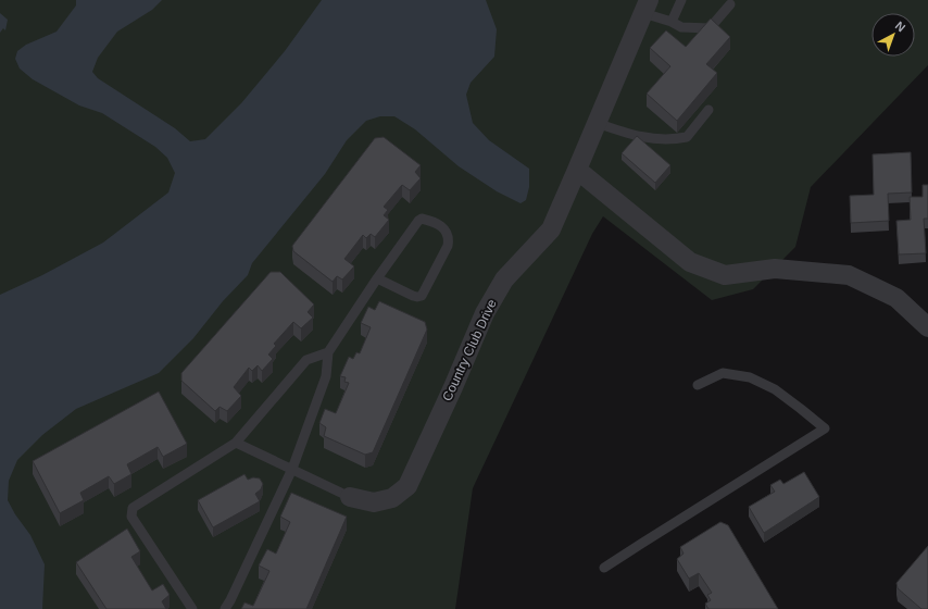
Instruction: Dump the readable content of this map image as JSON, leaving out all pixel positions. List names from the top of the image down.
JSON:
{
  "streets": {
    "street": ["Country Club Drive"]
  },
  "north": "top right"
}
